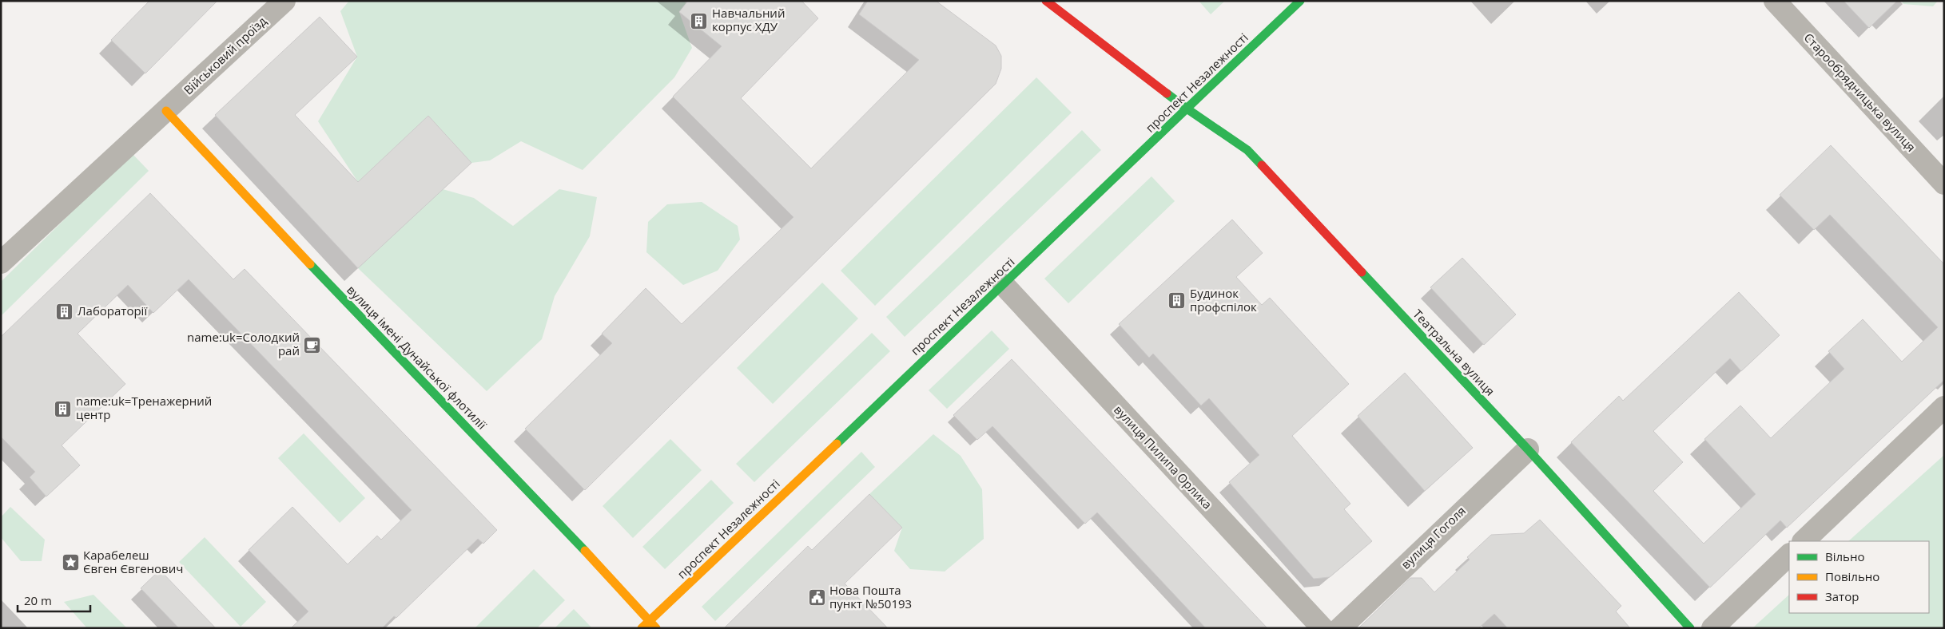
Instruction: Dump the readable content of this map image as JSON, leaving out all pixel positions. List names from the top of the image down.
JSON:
{
  "streets": {
    "street": [
      "Військовий проїзд",
      "проспект Незалежності",
      "Старообрядницька вулиця",
      "Театральна вулиця",
      "вулиця імені Дунайської флотилії",
      "вулиця Пилипа Орлика",
      "вулиця Гоголя"
    ]
  },
  "crossings": [
    ["Військовий проїзд", "вулиця імені Дунайської флотилії"],
    ["проспект Незалежності", "Театральна вулиця"],
    ["проспект Незалежності", "вулиця імені Дунайської флотилії"],
    ["проспект Незалежності", "вулиця Пилипа Орлика"],
    ["Театральна вулиця", "вулиця Гоголя"]
  ],
  "places": {
    "building": [
      "Навчальний корпус ХДУ",
      "Будинок профспілок",
      "Лабораторії",
      "name:uk=Тренажерний центр"
    ],
    "cafe": ["name:uk=Солодкий рай"],
    "place": ["Карабелеш Євген Євгенович"],
    "public building": ["Нова Пошта пункт №50193"]
  },
  "legend": ["Вільно", "Повільно", "Затор"],
  "scale_bar": "20 m"
}
